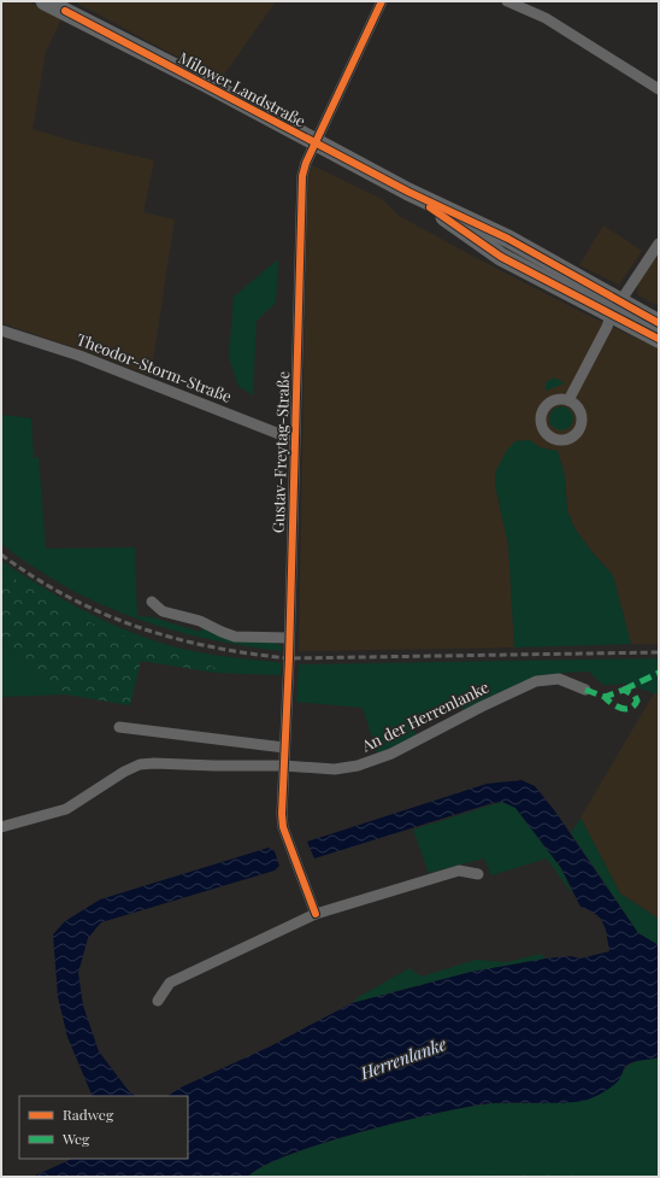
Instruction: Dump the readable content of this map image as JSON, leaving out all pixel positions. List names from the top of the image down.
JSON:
{
  "streets": {
    "main road": ["Milower Landstraße"],
    "street": ["Theodor-Storm-Straße", "Gustav-Freytag-Straße", "An der Herrenlanke"]
  },
  "crossings": [
    ["Milower Landstraße", "Gustav-Freytag-Straße"],
    ["Theodor-Storm-Straße", "Gustav-Freytag-Straße"],
    ["Gustav-Freytag-Straße", "An der Herrenlanke"]
  ],
  "water": ["Herrenlanke"],
  "legend": ["Radweg", "Weg"]
}
